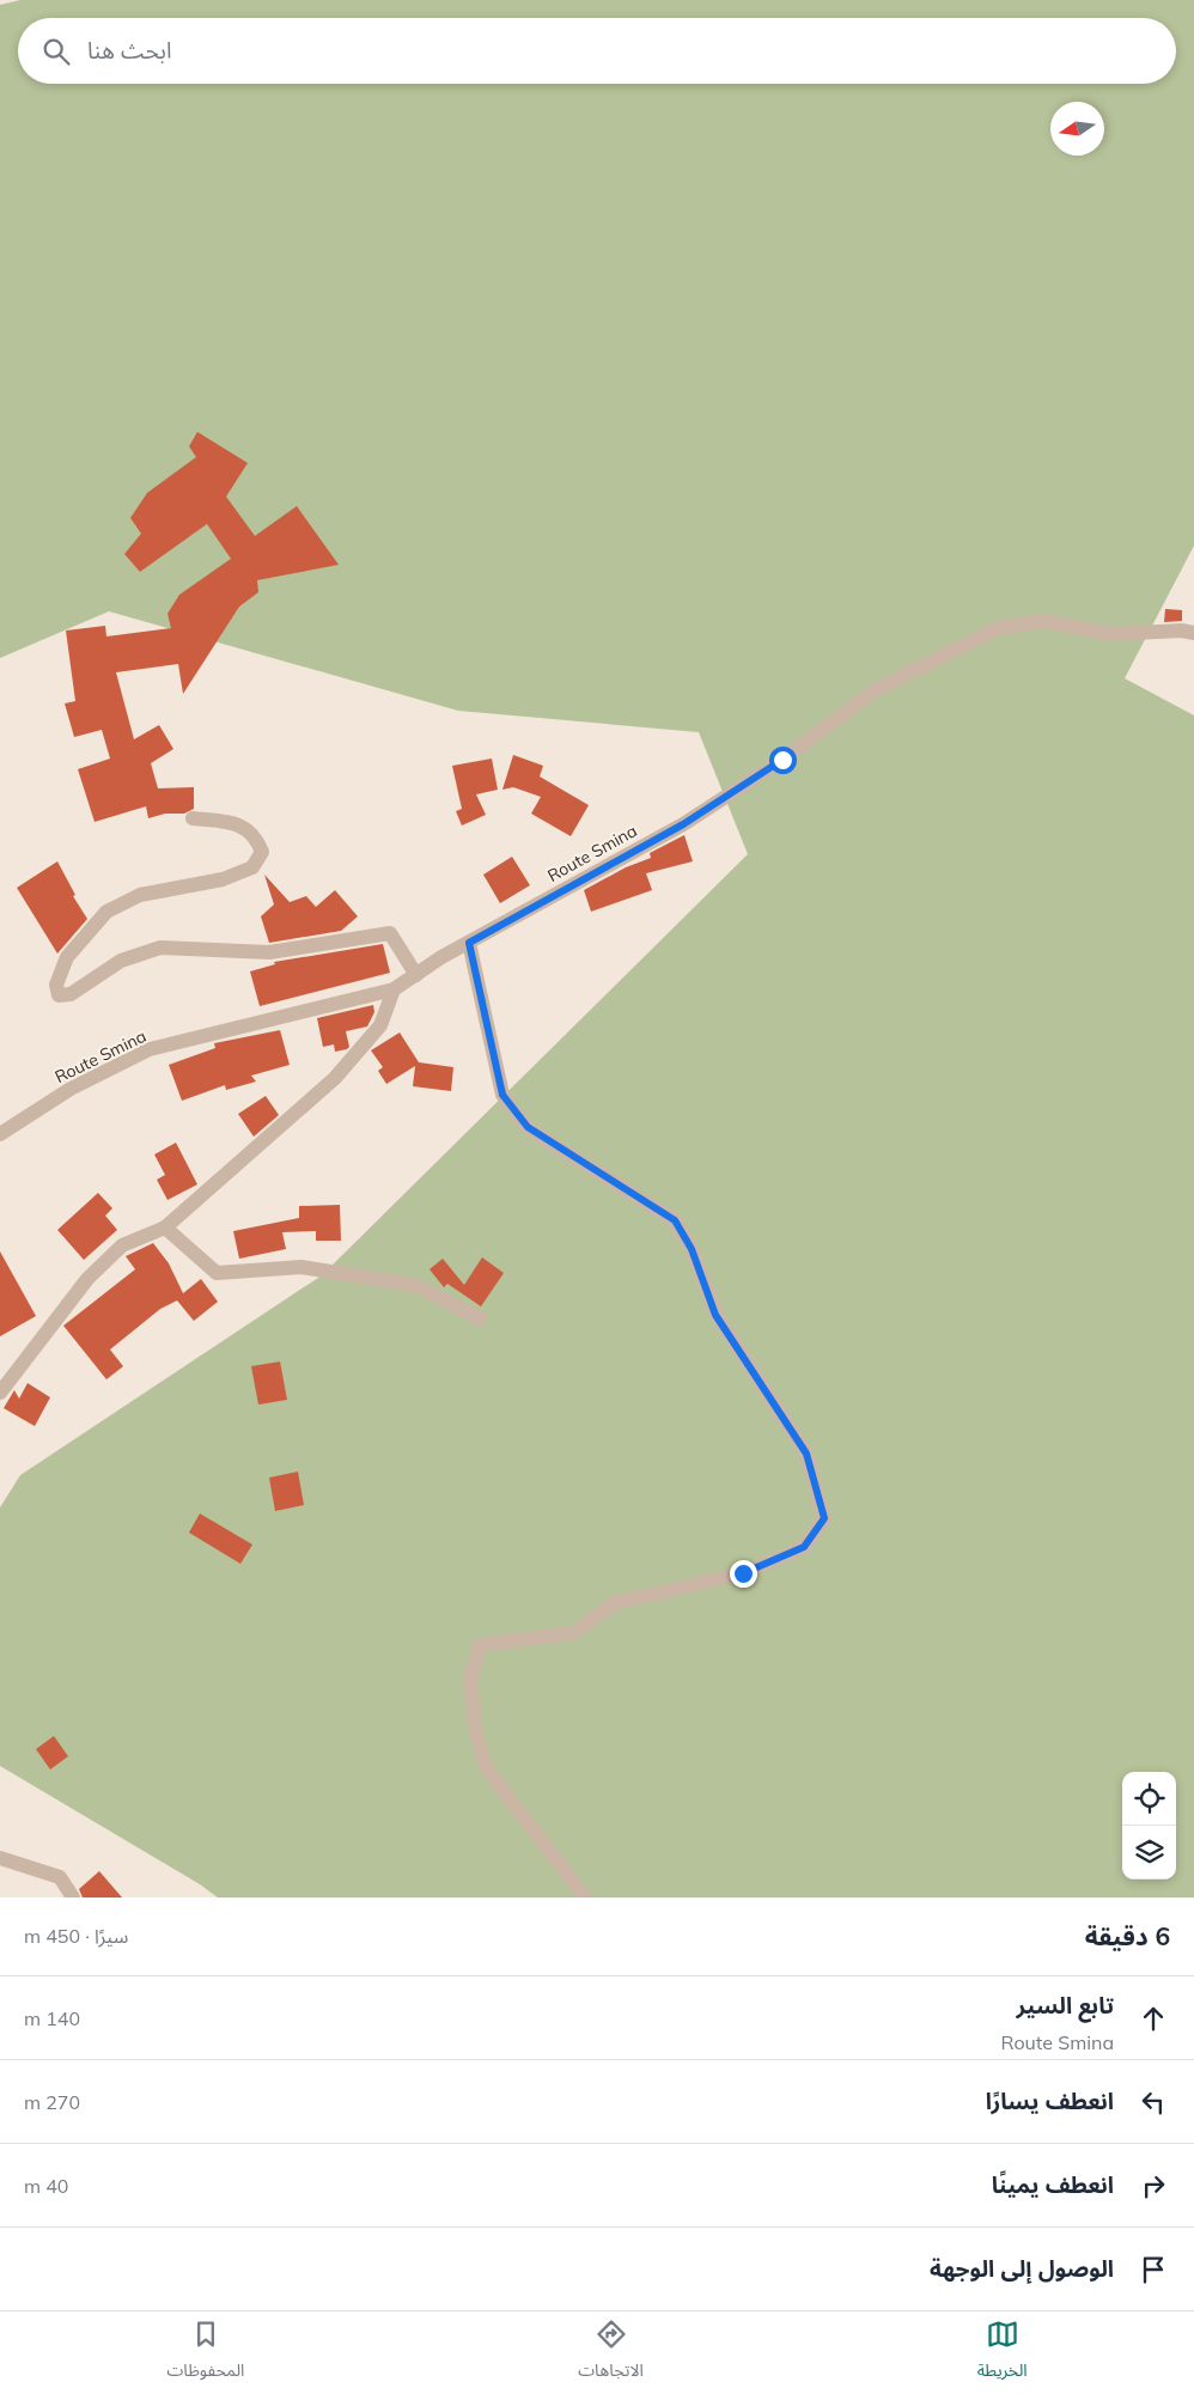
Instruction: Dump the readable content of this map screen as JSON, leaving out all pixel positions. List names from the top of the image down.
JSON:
{
  "streets": {
    "street": ["Route Smina"]
  },
  "north": "left",
  "page": {
    "search": "ابحث هنا",
    "heading": ["6 دقيقة", "سيرًا · 450 m"],
    "list": [
      ["تابع السير", "Route Smina", "140 m"],
      ["انعطف يسارًا", "270 m"],
      ["انعطف يمينًا", "40 m"],
      "الوصول إلى الوجهة"
    ],
    "nav": ["الخريطة", "الاتجاهات", "المحفوظات"]
  }
}
